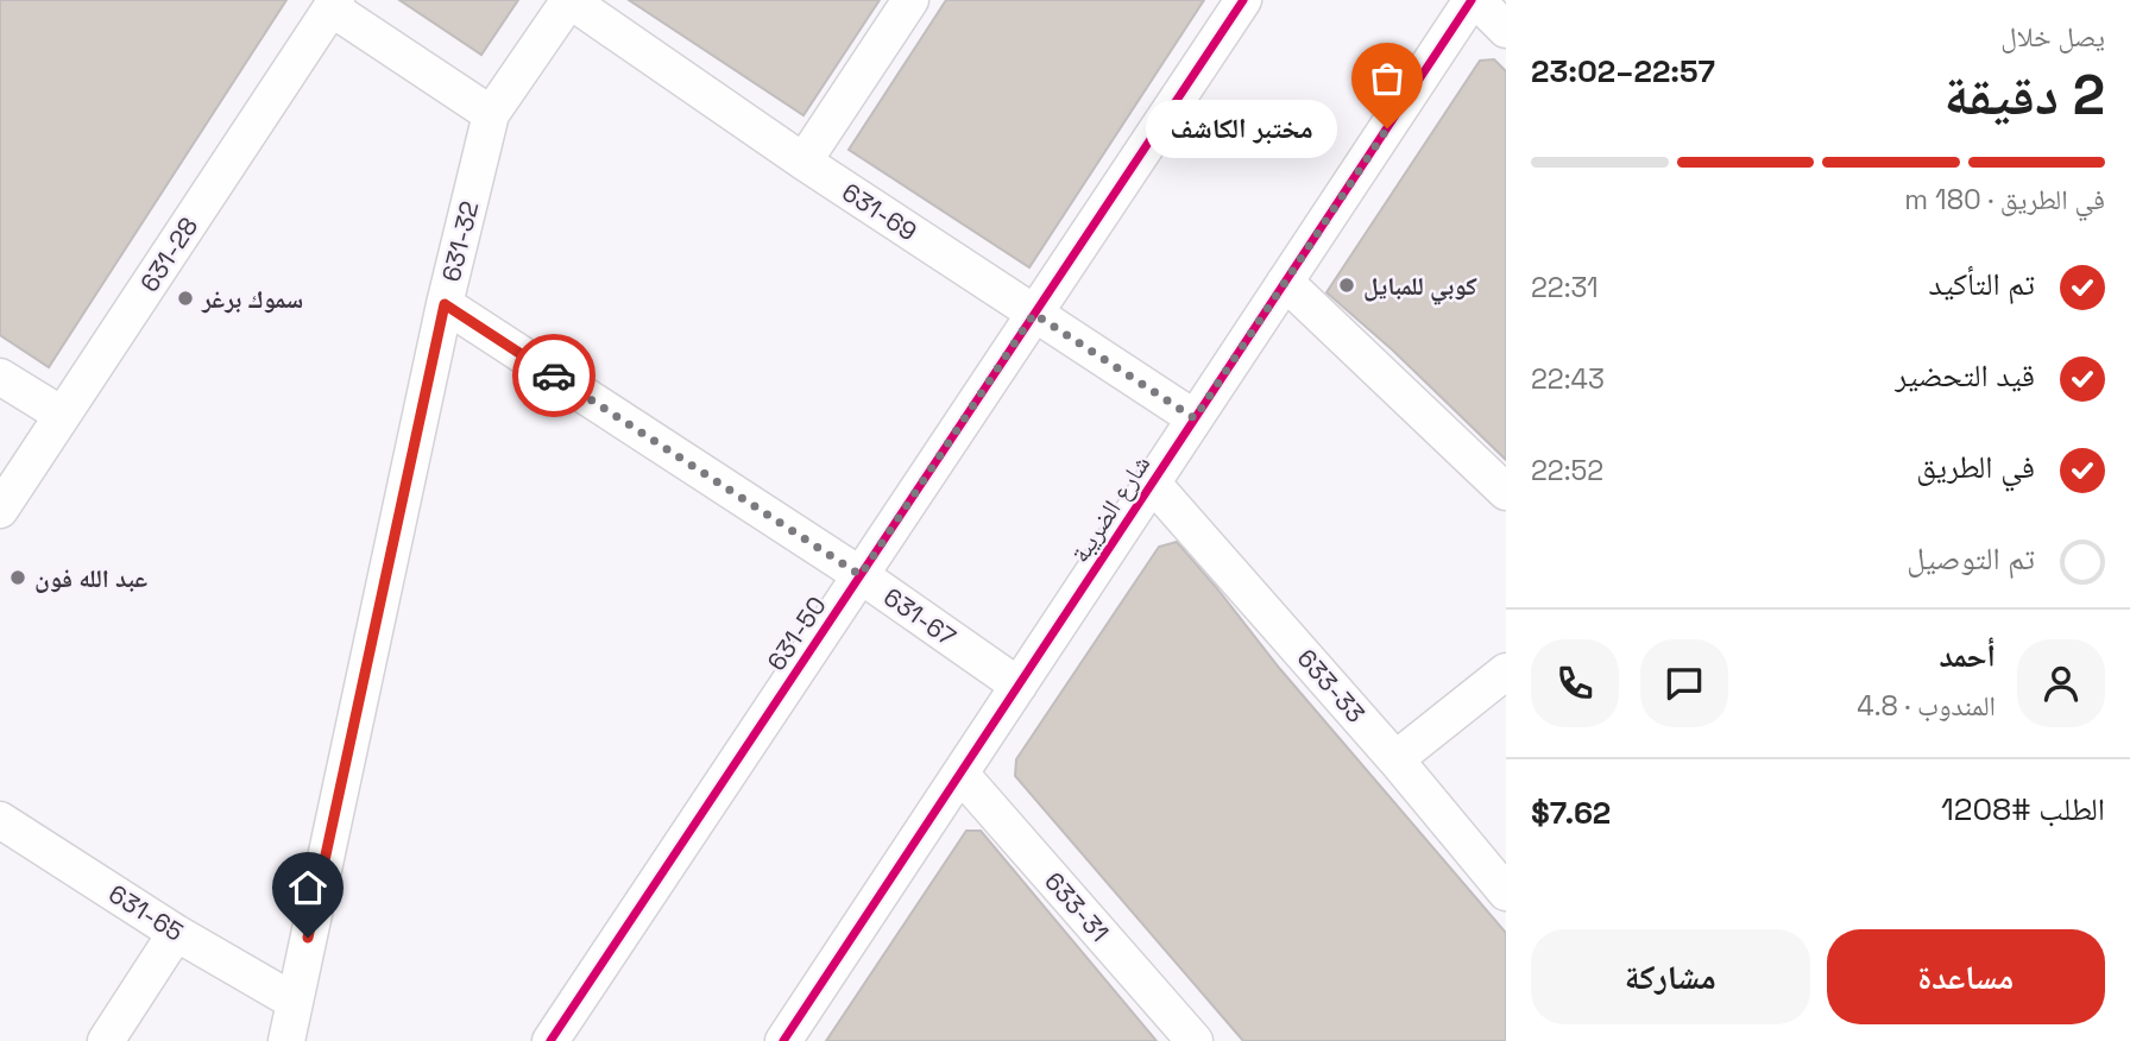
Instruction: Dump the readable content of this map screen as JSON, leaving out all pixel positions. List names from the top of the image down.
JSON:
{
  "streets": {
    "street": [
      "631-69",
      "631-32",
      "631-28",
      "شارع الضريبة",
      "631-67",
      "631-50",
      "633-33",
      "633-31",
      "631-65"
    ]
  },
  "crossings": [
    ["631-69", "631-32"],
    ["631-69", "شارع الضريبة"],
    ["631-69", "631-50"],
    ["631-32", "631-67"],
    ["631-32", "631-65"],
    ["شارع الضريبة", "631-67"],
    ["شارع الضريبة", "633-33"],
    ["شارع الضريبة", "633-31"],
    ["631-67", "631-50"]
  ],
  "places": [
    "مختبر الكاشف",
    "كوبي للمبايل",
    "سموك برغر",
    "عبد الله فون"
  ],
  "page": {
    "heading": ["2 دقيقة", "يصل خلال", "22:57–23:02"],
    "panel": [
      "أحمد",
      "المندوب · 4.8",
      "الطلب #1208",
      "$7.62"
    ],
    "bubble": "مختبر الكاشف",
    "bar": "في الطريق · 180 m",
    "list": [
      ["تم التأكيد", "22:31"],
      ["قيد التحضير", "22:43"],
      ["في الطريق", "22:52"],
      "تم التوصيل"
    ],
    "buttons": ["مساعدة", "مشاركة"]
  }
}
